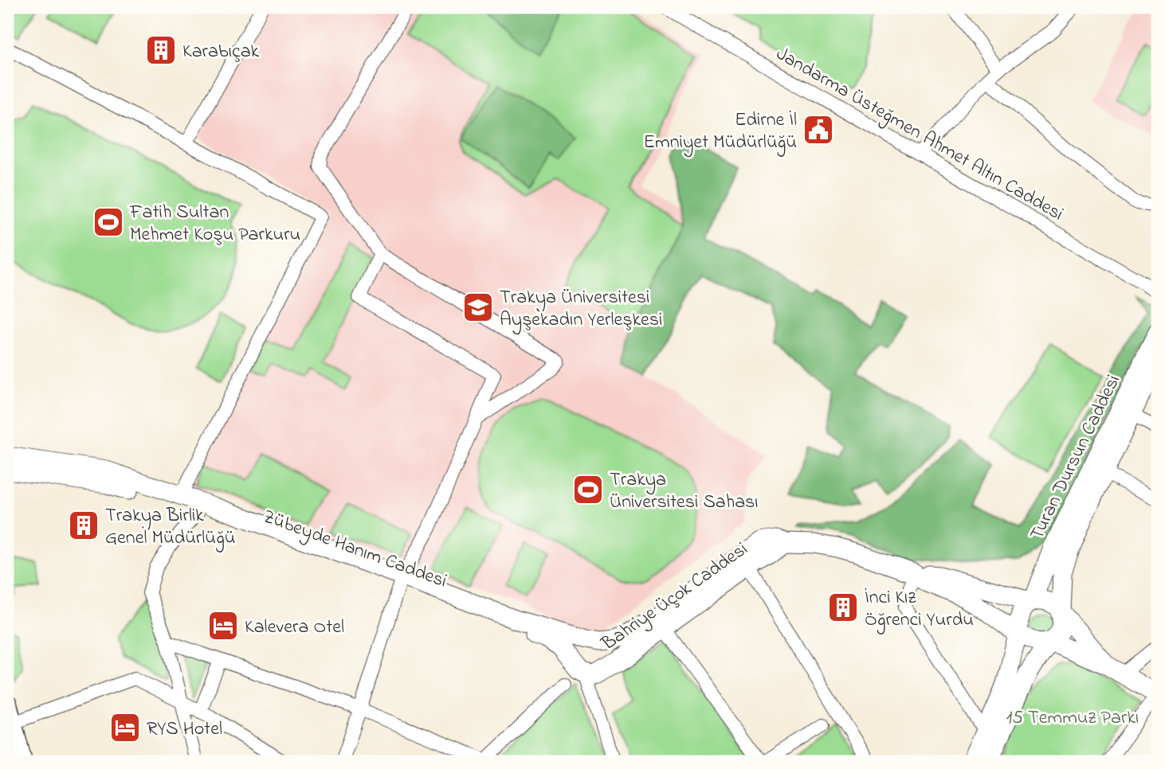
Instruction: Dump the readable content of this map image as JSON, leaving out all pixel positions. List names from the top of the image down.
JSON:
{
  "streets": {
    "main road": ["Turan Dursun Caddesi", "Zübeyde Hanım Caddesi", "Bahriye Üçok Caddesi"],
    "street": ["Jandarma Üsteğmen Ahmet Altın Caddesi"]
  },
  "crossings": [
    ["Turan Dursun Caddesi", "Bahriye Üçok Caddesi"],
    ["Zübeyde Hanım Caddesi", "Bahriye Üçok Caddesi"]
  ],
  "parks": ["15 Temmuz Parkı"],
  "places": {
    "building": ["Karabıçak", "Trakya Birlik Genel Müdürlüğü", "İnci Kız Öğrenci Yurdu"],
    "public building": ["Edirne İl Emniyet Müdürlüğü"],
    "sports": ["Fatih Sultan Mehmet Koşu Parkuru", "Trakya Üniversitesi Sahası"],
    "school or university": ["Trakya Üniversitesi Ayşekadın Yerleşkesi"],
    "hotel": ["Kalevera Otel", "RYS Hotel"]
  }
}
